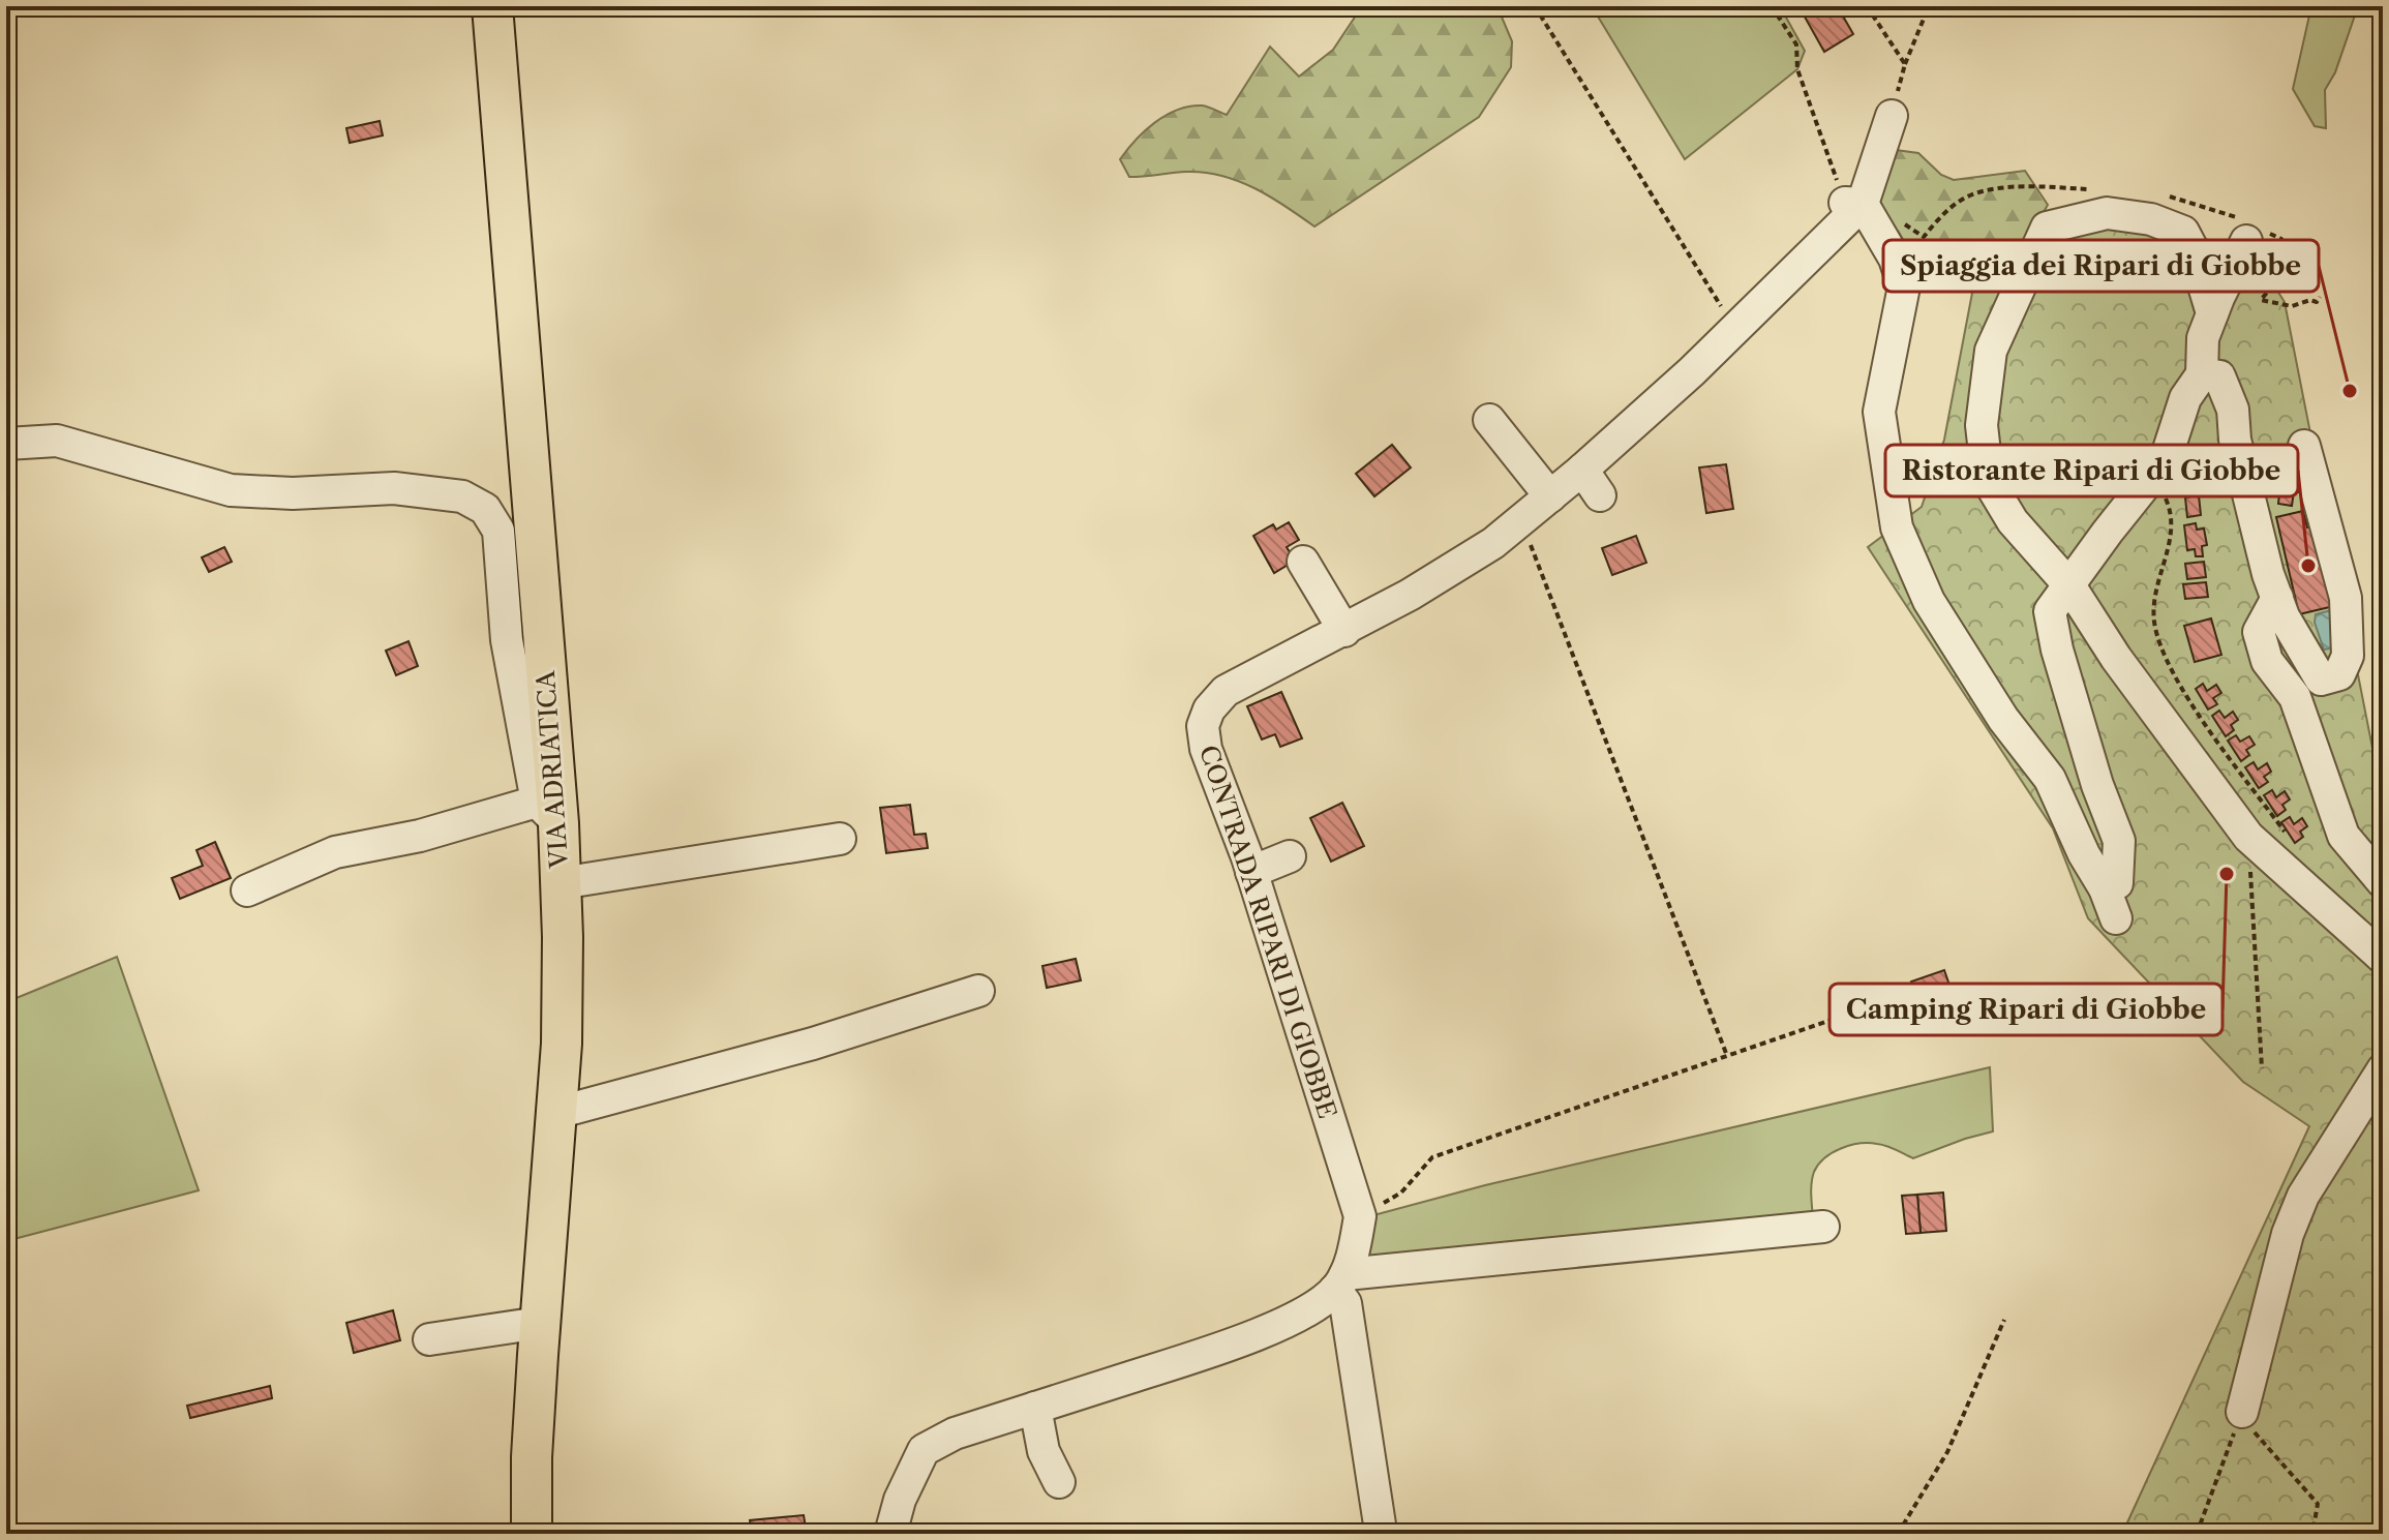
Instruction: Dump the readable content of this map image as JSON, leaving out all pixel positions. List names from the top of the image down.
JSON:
{
  "streets": {
    "main road": ["VIA ADRIATICA"],
    "street": ["CONTRADA RIPARI DI GIOBBE"]
  },
  "places": ["Spiaggia dei Ripari di Giobbe", "Ristorante Ripari di Giobbe", "Camping Ripari di Giobbe"]
}
